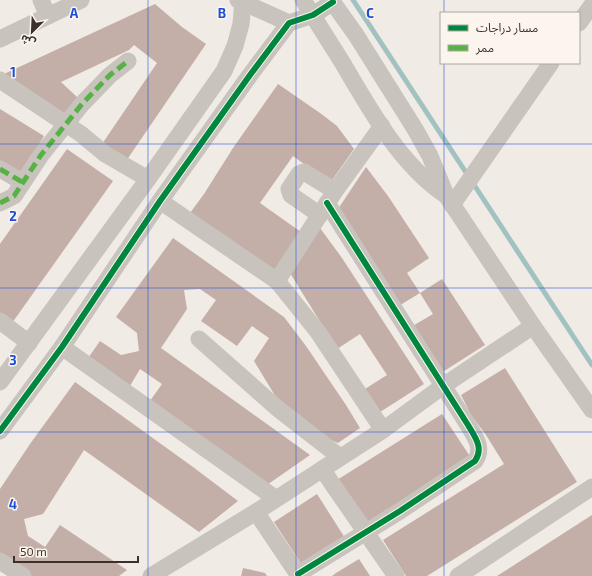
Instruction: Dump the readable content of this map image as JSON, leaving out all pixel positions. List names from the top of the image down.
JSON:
{
  "legend": ["مسار دراجات", "ممر"],
  "scale_bar": "50 m",
  "north": "bottom left",
  "grid": {
    "columns": ["A", "B", "C"],
    "rows": [
      "1",
      "2",
      "3",
      "4"
    ]
  }
}
